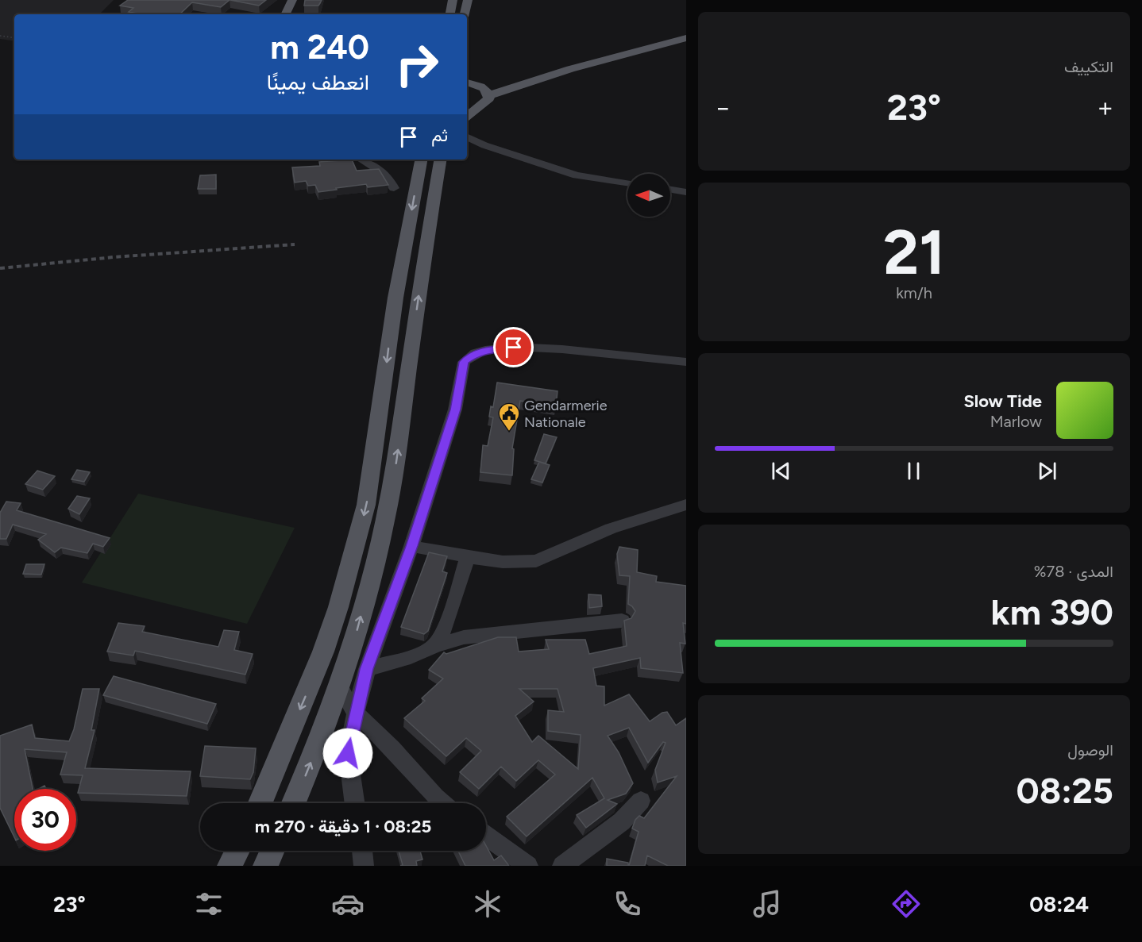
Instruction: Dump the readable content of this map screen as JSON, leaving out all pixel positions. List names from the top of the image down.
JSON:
{
  "places": {
    "public building": ["Gendarmerie Nationale"]
  },
  "north": "left",
  "page": {
    "tile": [
      "التكييف",
      ["21", "km/h"],
      ["المدى · 78%", "390 km"],
      ["الوصول", "08:25"]
    ],
    "turn": ["240 m", "انعطف يمينًا"],
    "heat": ["−", "23°", "+"],
    "then": "ثم",
    "song": ["Slow Tide", "Marlow"],
    "limit": "30",
    "trip": "08:25 · 1 دقيقة · 270 m",
    "tabs": ["08:24", "23°"]
  }
}
